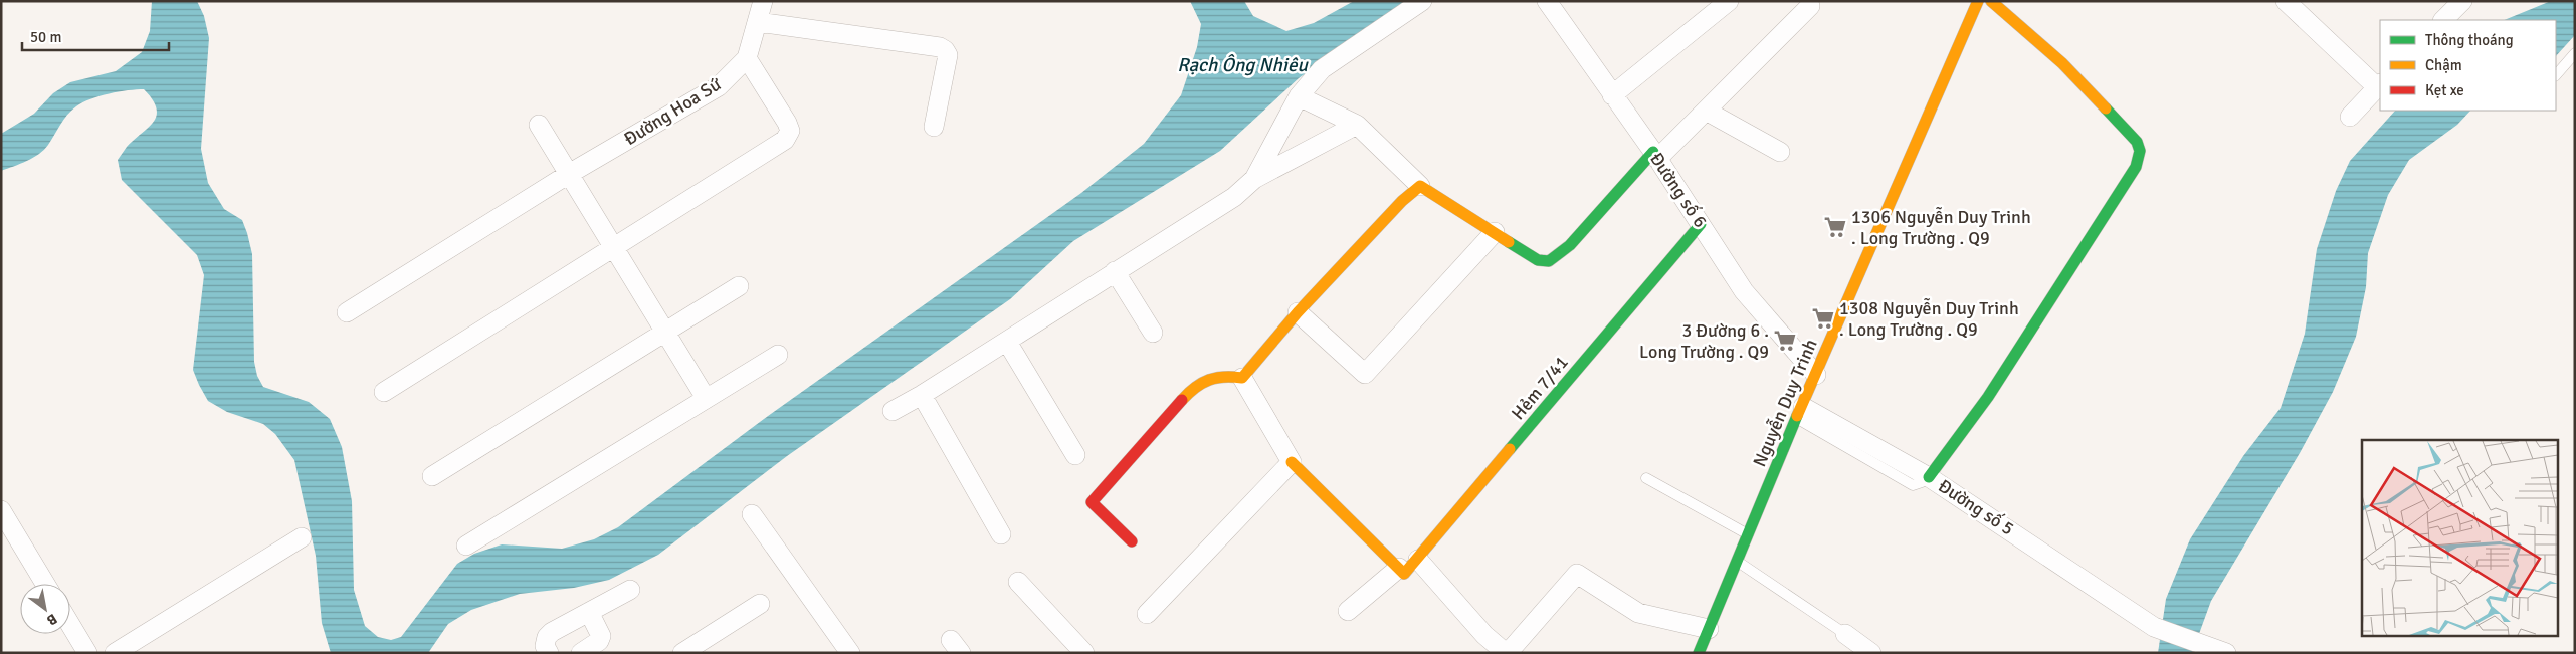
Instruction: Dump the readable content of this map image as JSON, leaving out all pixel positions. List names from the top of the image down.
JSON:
{
  "streets": {
    "street": [
      "Đường Hoa Sứ",
      "Đường số 6",
      "Hẻm 7/41",
      "Nguyễn Duy Trinh",
      "Đường số 5"
    ]
  },
  "crossings": [
    ["Đường số 6", "Hẻm 7/41"],
    ["Đường số 6", "Nguyễn Duy Trinh"],
    ["Nguyễn Duy Trinh", "Đường số 5"]
  ],
  "water": ["Rạch Ông Nhiêu"],
  "places": {
    "supermarket": ["1306 Nguyễn Duy Trinh . Long Trường . Q9", "1308 Nguyễn Duy Trinh . Long Trường . Q9", "3 Đường 6 . Long Trường . Q9"]
  },
  "legend": ["Thông thoáng", "Chậm", "Kẹt xe"],
  "scale_bar": "50 m",
  "north": "bottom right"
}
